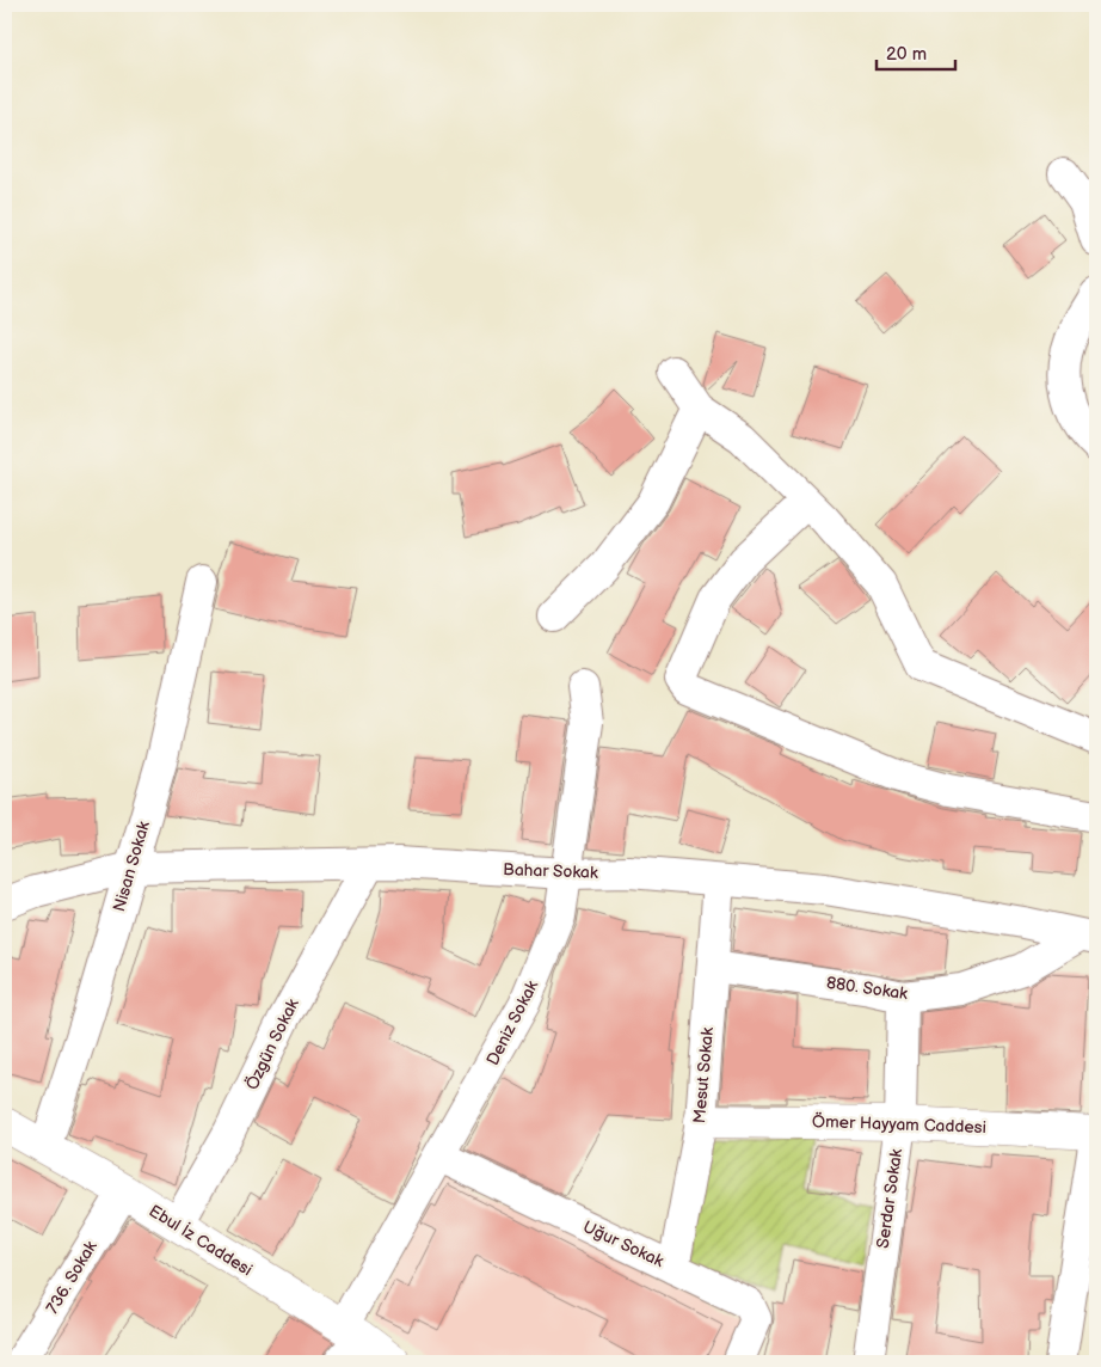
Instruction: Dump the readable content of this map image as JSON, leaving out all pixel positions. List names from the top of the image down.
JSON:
{
  "streets": {
    "street": [
      "Nisan Sokak",
      "Bahar Sokak",
      "880. Sokak",
      "Deniz Sokak",
      "Özgün Sokak",
      "Mesut Sokak",
      "Ömer Hayyam Caddesi",
      "Serdar Sokak",
      "Ebul İz Caddesi",
      "Uğur Sokak",
      "736. Sokak"
    ]
  },
  "crossings": [
    ["Nisan Sokak", "Bahar Sokak"],
    ["Nisan Sokak", "Ebul İz Caddesi"],
    ["Bahar Sokak", "880. Sokak"],
    ["Bahar Sokak", "Deniz Sokak"],
    ["Bahar Sokak", "Özgün Sokak"],
    ["Bahar Sokak", "Mesut Sokak"],
    ["880. Sokak", "Mesut Sokak"],
    ["880. Sokak", "Serdar Sokak"],
    ["Deniz Sokak", "Ebul İz Caddesi"],
    ["Deniz Sokak", "Uğur Sokak"],
    ["Özgün Sokak", "Ebul İz Caddesi"],
    ["Mesut Sokak", "Ömer Hayyam Caddesi"],
    ["Mesut Sokak", "Uğur Sokak"],
    ["Ömer Hayyam Caddesi", "Serdar Sokak"],
    ["Ebul İz Caddesi", "736. Sokak"]
  ],
  "scale_bar": "20 m"
}
